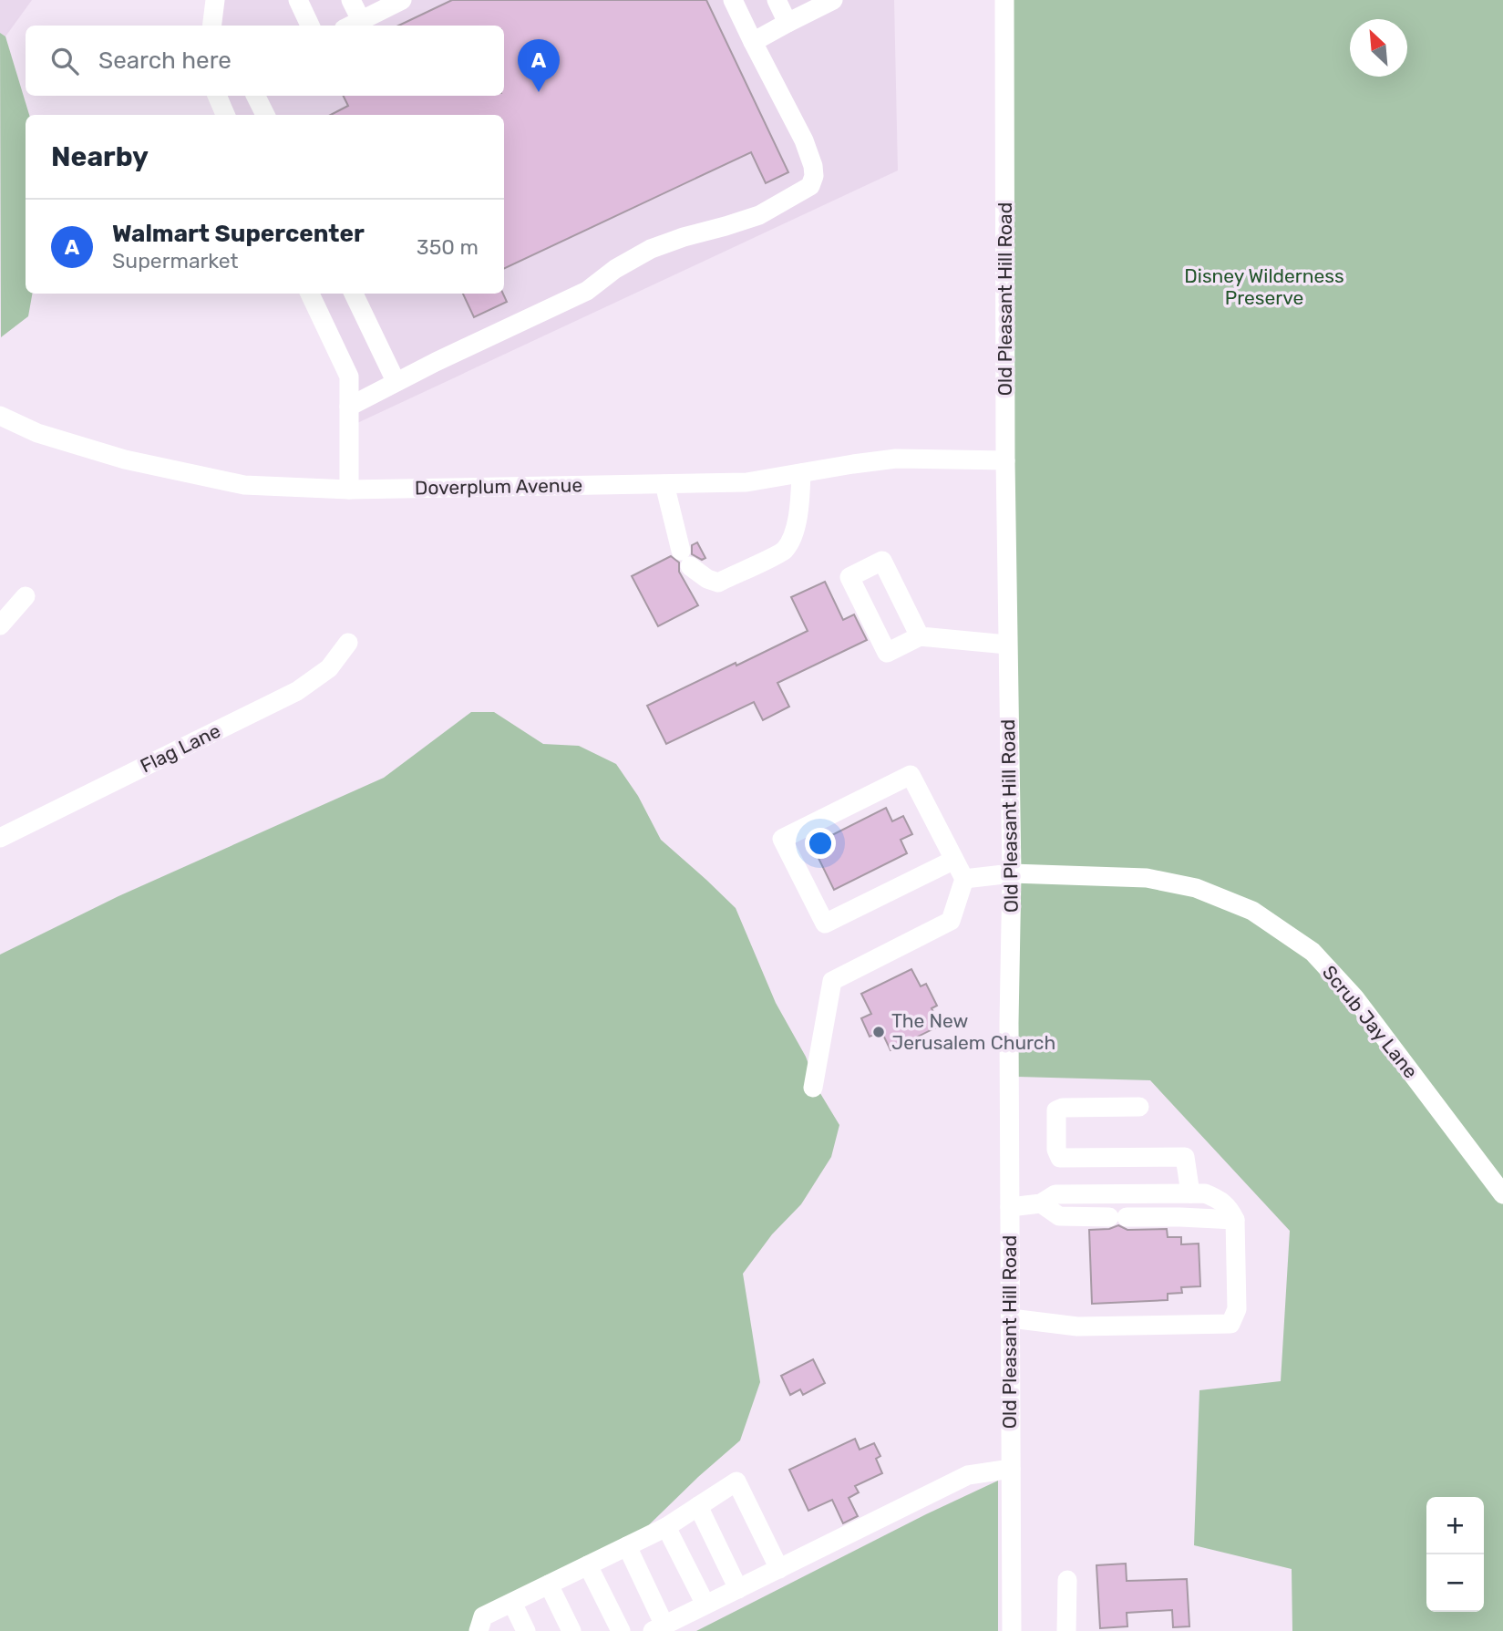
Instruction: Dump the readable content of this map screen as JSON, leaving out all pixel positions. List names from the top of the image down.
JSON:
{
  "streets": {
    "street": [
      "Old Pleasant Hill Road",
      "Doverplum Avenue",
      "Flag Lane",
      "Scrub Jay Lane"
    ]
  },
  "crossings": [
    ["Old Pleasant Hill Road", "Doverplum Avenue"],
    ["Old Pleasant Hill Road", "Scrub Jay Lane"]
  ],
  "parks": ["Disney Wilderness Preserve"],
  "places": ["The New Jerusalem Church"],
  "north": "top left",
  "page": {
    "search": "Search here",
    "pins": "A",
    "heading": "Nearby",
    "list": [
      {
        "mark": "A",
        "name": "Walmart Supercenter",
        "note": "Supermarket",
        "value": "350 m"
      }
    ],
    "map_buttons": ["+", "−"]
  }
}
